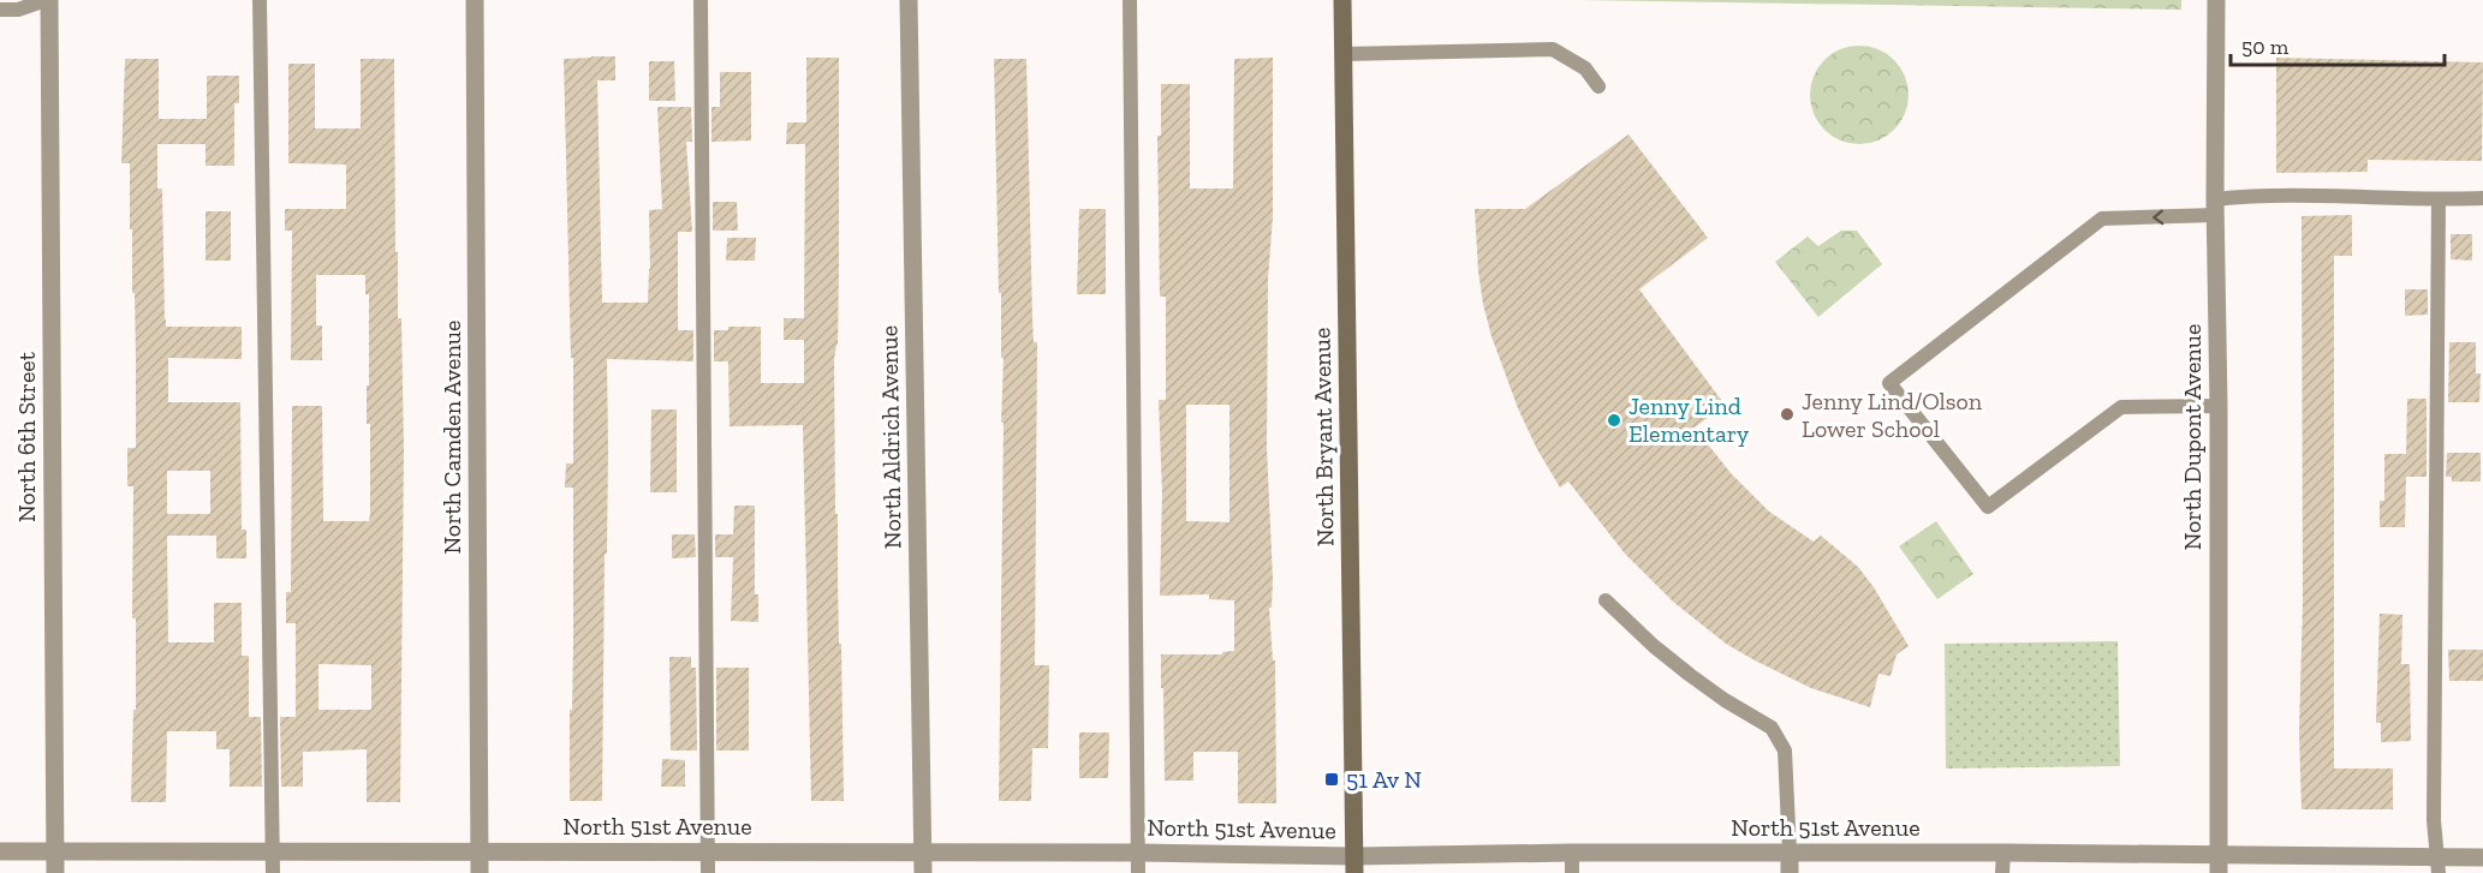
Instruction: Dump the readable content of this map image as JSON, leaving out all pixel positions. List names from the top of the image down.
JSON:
{
  "streets": {
    "street": [
      "North 6th Street",
      "North Camden Avenue",
      "North Aldrich Avenue",
      "North Bryant Avenue",
      "North Dupont Avenue",
      "North 51st Avenue"
    ]
  },
  "crossings": [
    ["North 6th Street", "North 51st Avenue"],
    ["North Camden Avenue", "North 51st Avenue"],
    ["North Aldrich Avenue", "North 51st Avenue"],
    ["North Bryant Avenue", "North 51st Avenue"],
    ["North Dupont Avenue", "North 51st Avenue"]
  ],
  "places": {
    "other": ["Jenny Lind/Olson Lower School", "Jenny Lind Elementary"],
    "transit": ["51 Av N"]
  },
  "scale_bar": "50 m"
}
